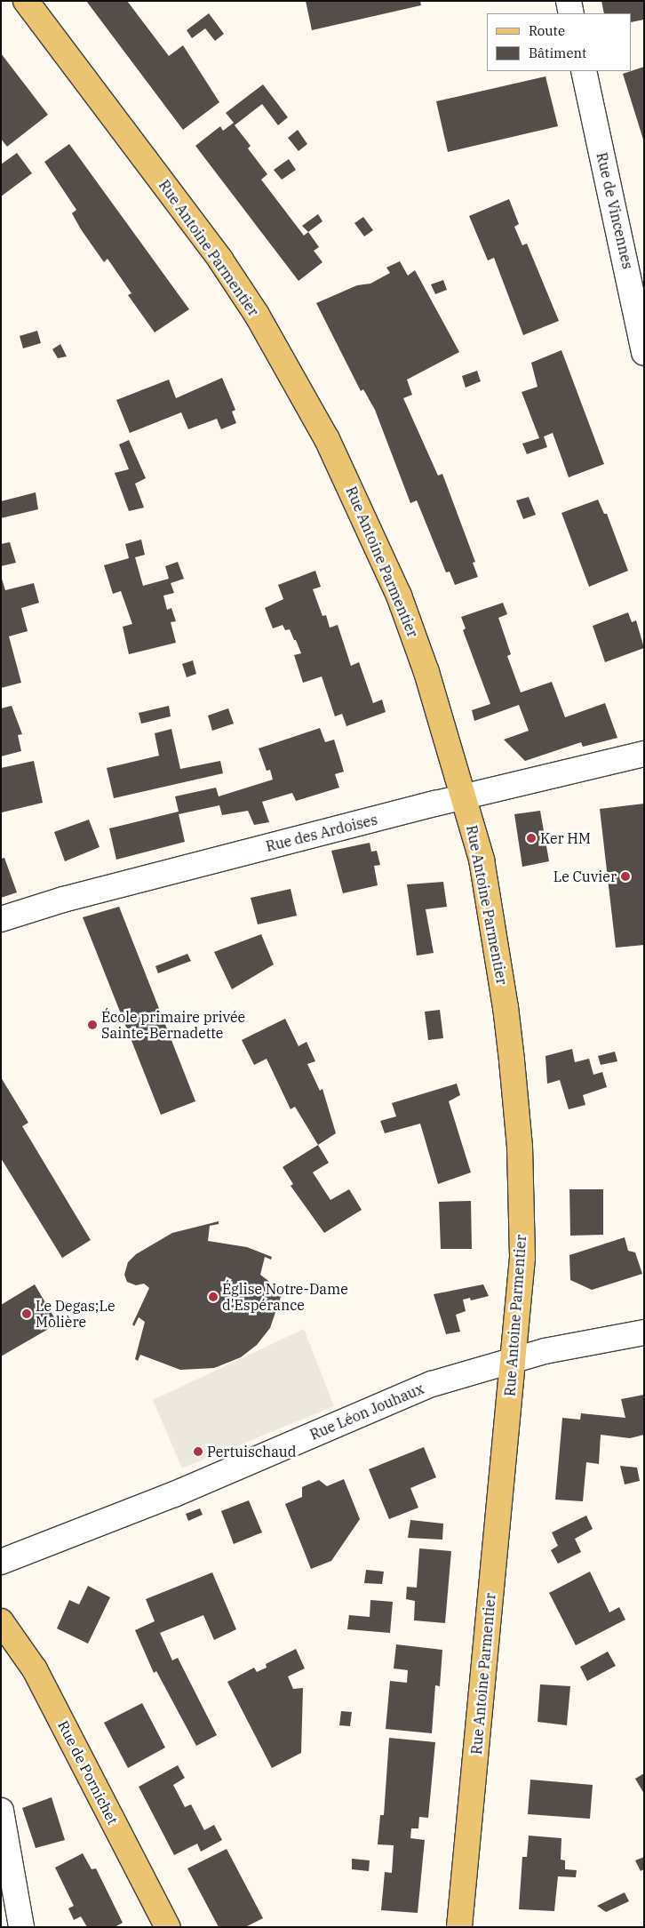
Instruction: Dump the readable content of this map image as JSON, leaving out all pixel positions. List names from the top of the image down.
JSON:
{
  "streets": {
    "main road": ["Rue Antoine Parmentier", "Rue de Pornichet"],
    "street": ["Rue de Vincennes", "Rue des Ardoises", "Rue Léon Jouhaux"]
  },
  "crossings": [
    ["Rue Antoine Parmentier", "Rue des Ardoises"],
    ["Rue Antoine Parmentier", "Rue Léon Jouhaux"]
  ],
  "places": [
    "Ker HM",
    "Le Cuvier",
    "École primaire privée Sainte-Bernadette",
    "Église Notre-Dame d'Espérance",
    "Le Degas;Le Molière",
    "Pertuischaud"
  ],
  "legend": ["Route", "Bâtiment"]
}
